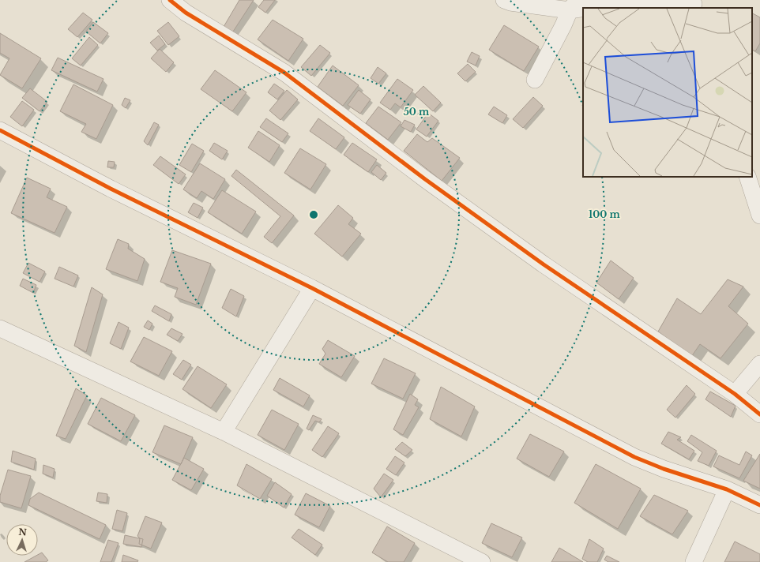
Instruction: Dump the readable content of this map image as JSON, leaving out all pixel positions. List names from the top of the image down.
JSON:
{
  "north": "top",
  "rings": ["50 m", "100 m"]
}
